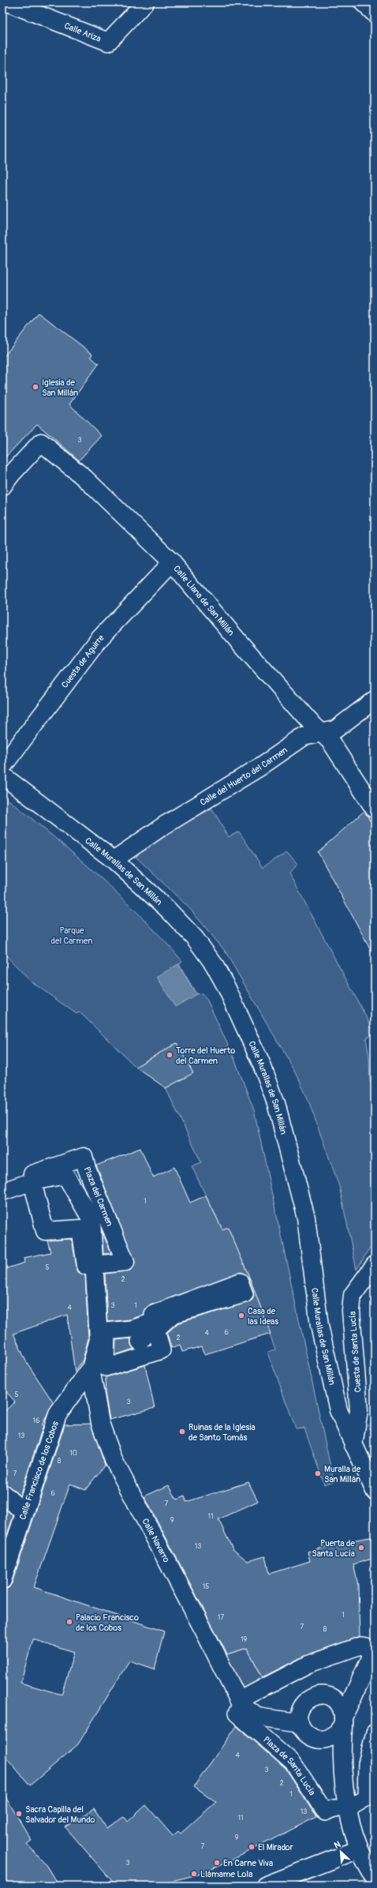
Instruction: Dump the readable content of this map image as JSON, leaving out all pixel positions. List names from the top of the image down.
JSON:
{
  "streets": {
    "street": [
      "Calle Ariza",
      "Calle Llana de San Millán",
      "Cuesta de Aguirre",
      "Calle del Huerto del Carmen",
      "Calle Murallas de San Millán",
      "Plaza del Carmen",
      "Cuesta de Santa Lucía",
      "Calle Francisco de los Cobos",
      "Calle Navarro",
      "Plaza de Santa Lucía"
    ]
  },
  "crossings": [
    ["Calle Llana de San Millán", "Cuesta de Aguirre"],
    ["Calle Llana de San Millán", "Calle del Huerto del Carmen"],
    ["Calle del Huerto del Carmen", "Calle Murallas de San Millán"],
    ["Calle Murallas de San Millán", "Cuesta de Santa Lucía"],
    ["Plaza del Carmen", "Calle Francisco de los Cobos"],
    ["Plaza del Carmen", "Calle Navarro"],
    ["Calle Francisco de los Cobos", "Calle Navarro"],
    ["Calle Navarro", "Plaza de Santa Lucía"]
  ],
  "parks": ["Parque del Carmen"],
  "places": [
    "Iglesia de San Millán",
    "Torre del Huerto del Carmen",
    "Casa de las Ideas",
    "Ruinas de la Iglesia de Santo Tomás",
    "Muralla de San Millán",
    "Puerta de Santa Lucía",
    "Palacio Francisco de los Cobos",
    "Sacra Capilla del Salvador del Mundo",
    "El Mirador",
    "En Carne Viva",
    "Llámame Lola"
  ],
  "house_numbers": [
    "3",
    "1",
    "5",
    "2",
    "3",
    "1",
    "4",
    "6",
    "4",
    "2",
    "5",
    "3",
    "16",
    "13",
    "10",
    "8",
    "7",
    "6",
    "7",
    "11",
    "9",
    "13",
    "15",
    "1",
    "17",
    "7",
    "8",
    "19",
    "4",
    "3",
    "2",
    "1",
    "13",
    "11",
    "9",
    "7",
    "3"
  ],
  "north": "top left"
}
